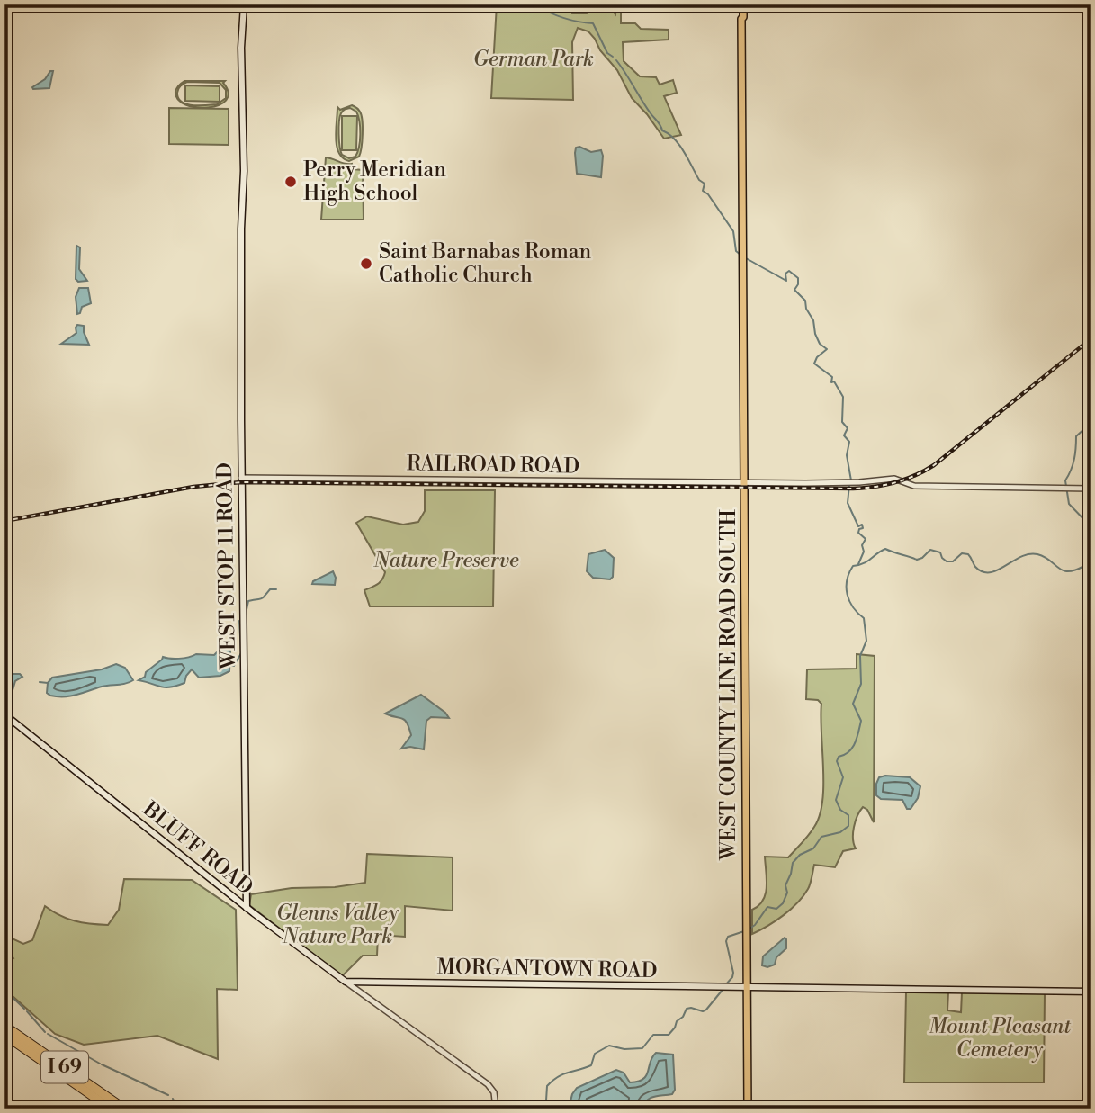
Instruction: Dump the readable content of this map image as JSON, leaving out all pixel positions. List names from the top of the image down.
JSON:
{
  "streets": {
    "highway": ["I 69"],
    "main road": [
      "WEST STOP 11 ROAD",
      "WEST COUNTY LINE ROAD SOUTH",
      "BLUFF ROAD",
      "MORGANTOWN ROAD"
    ],
    "street": ["RAILROAD ROAD"]
  },
  "crossings": [
    ["RAILROAD ROAD", "WEST STOP 11 ROAD"],
    ["RAILROAD ROAD", "WEST COUNTY LINE ROAD SOUTH"],
    ["WEST STOP 11 ROAD", "BLUFF ROAD"],
    ["WEST COUNTY LINE ROAD SOUTH", "MORGANTOWN ROAD"],
    ["BLUFF ROAD", "MORGANTOWN ROAD"]
  ],
  "parks": [
    "German Park",
    "Nature Preserve",
    "Glenns Valley Nature Park",
    "Mount Pleasant Cemetery"
  ],
  "places": ["Perry Meridian High School", "Saint Barnabas Roman Catholic Church"]
}
